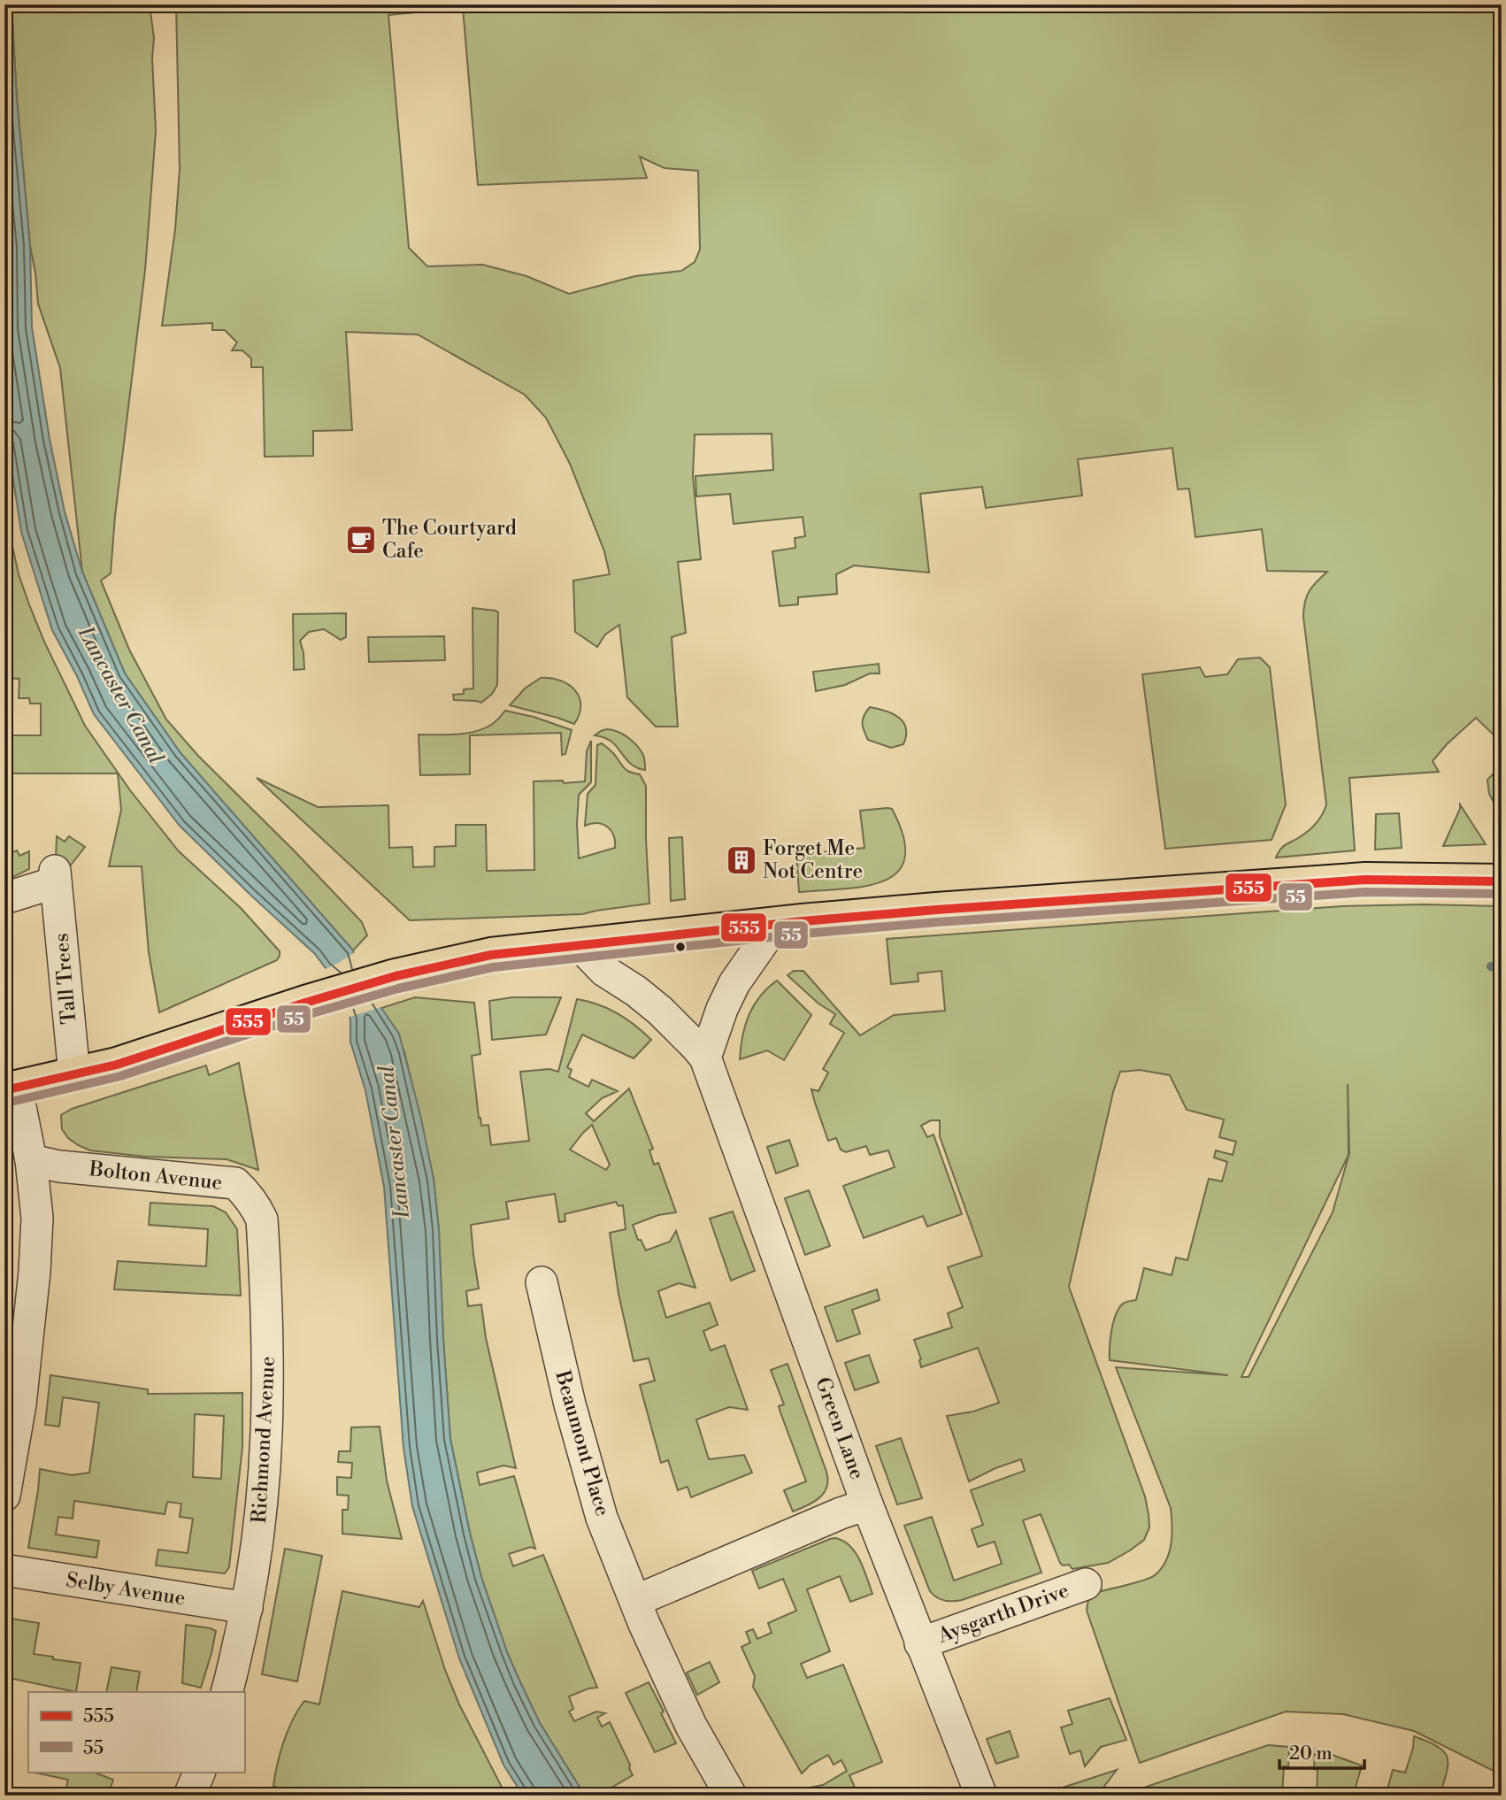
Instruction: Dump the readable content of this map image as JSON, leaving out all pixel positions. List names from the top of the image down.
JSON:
{
  "streets": {
    "street": [
      "Tall Trees",
      "Bolton Avenue",
      "Green Lane",
      "Richmond Avenue",
      "Beaumont Place",
      "Selby Avenue",
      "Aysgarth Drive"
    ]
  },
  "crossings": [
    ["Bolton Avenue", "Richmond Avenue"],
    ["Green Lane", "Aysgarth Drive"],
    ["Richmond Avenue", "Selby Avenue"]
  ],
  "water": ["Lancaster Canal"],
  "places": {
    "cafe": ["The Courtyard Cafe"],
    "building": ["Forget Me Not Centre"]
  },
  "lines": ["transit line 555", "transit line 55"],
  "legend": ["555", "55"],
  "scale_bar": "20 m"
}
